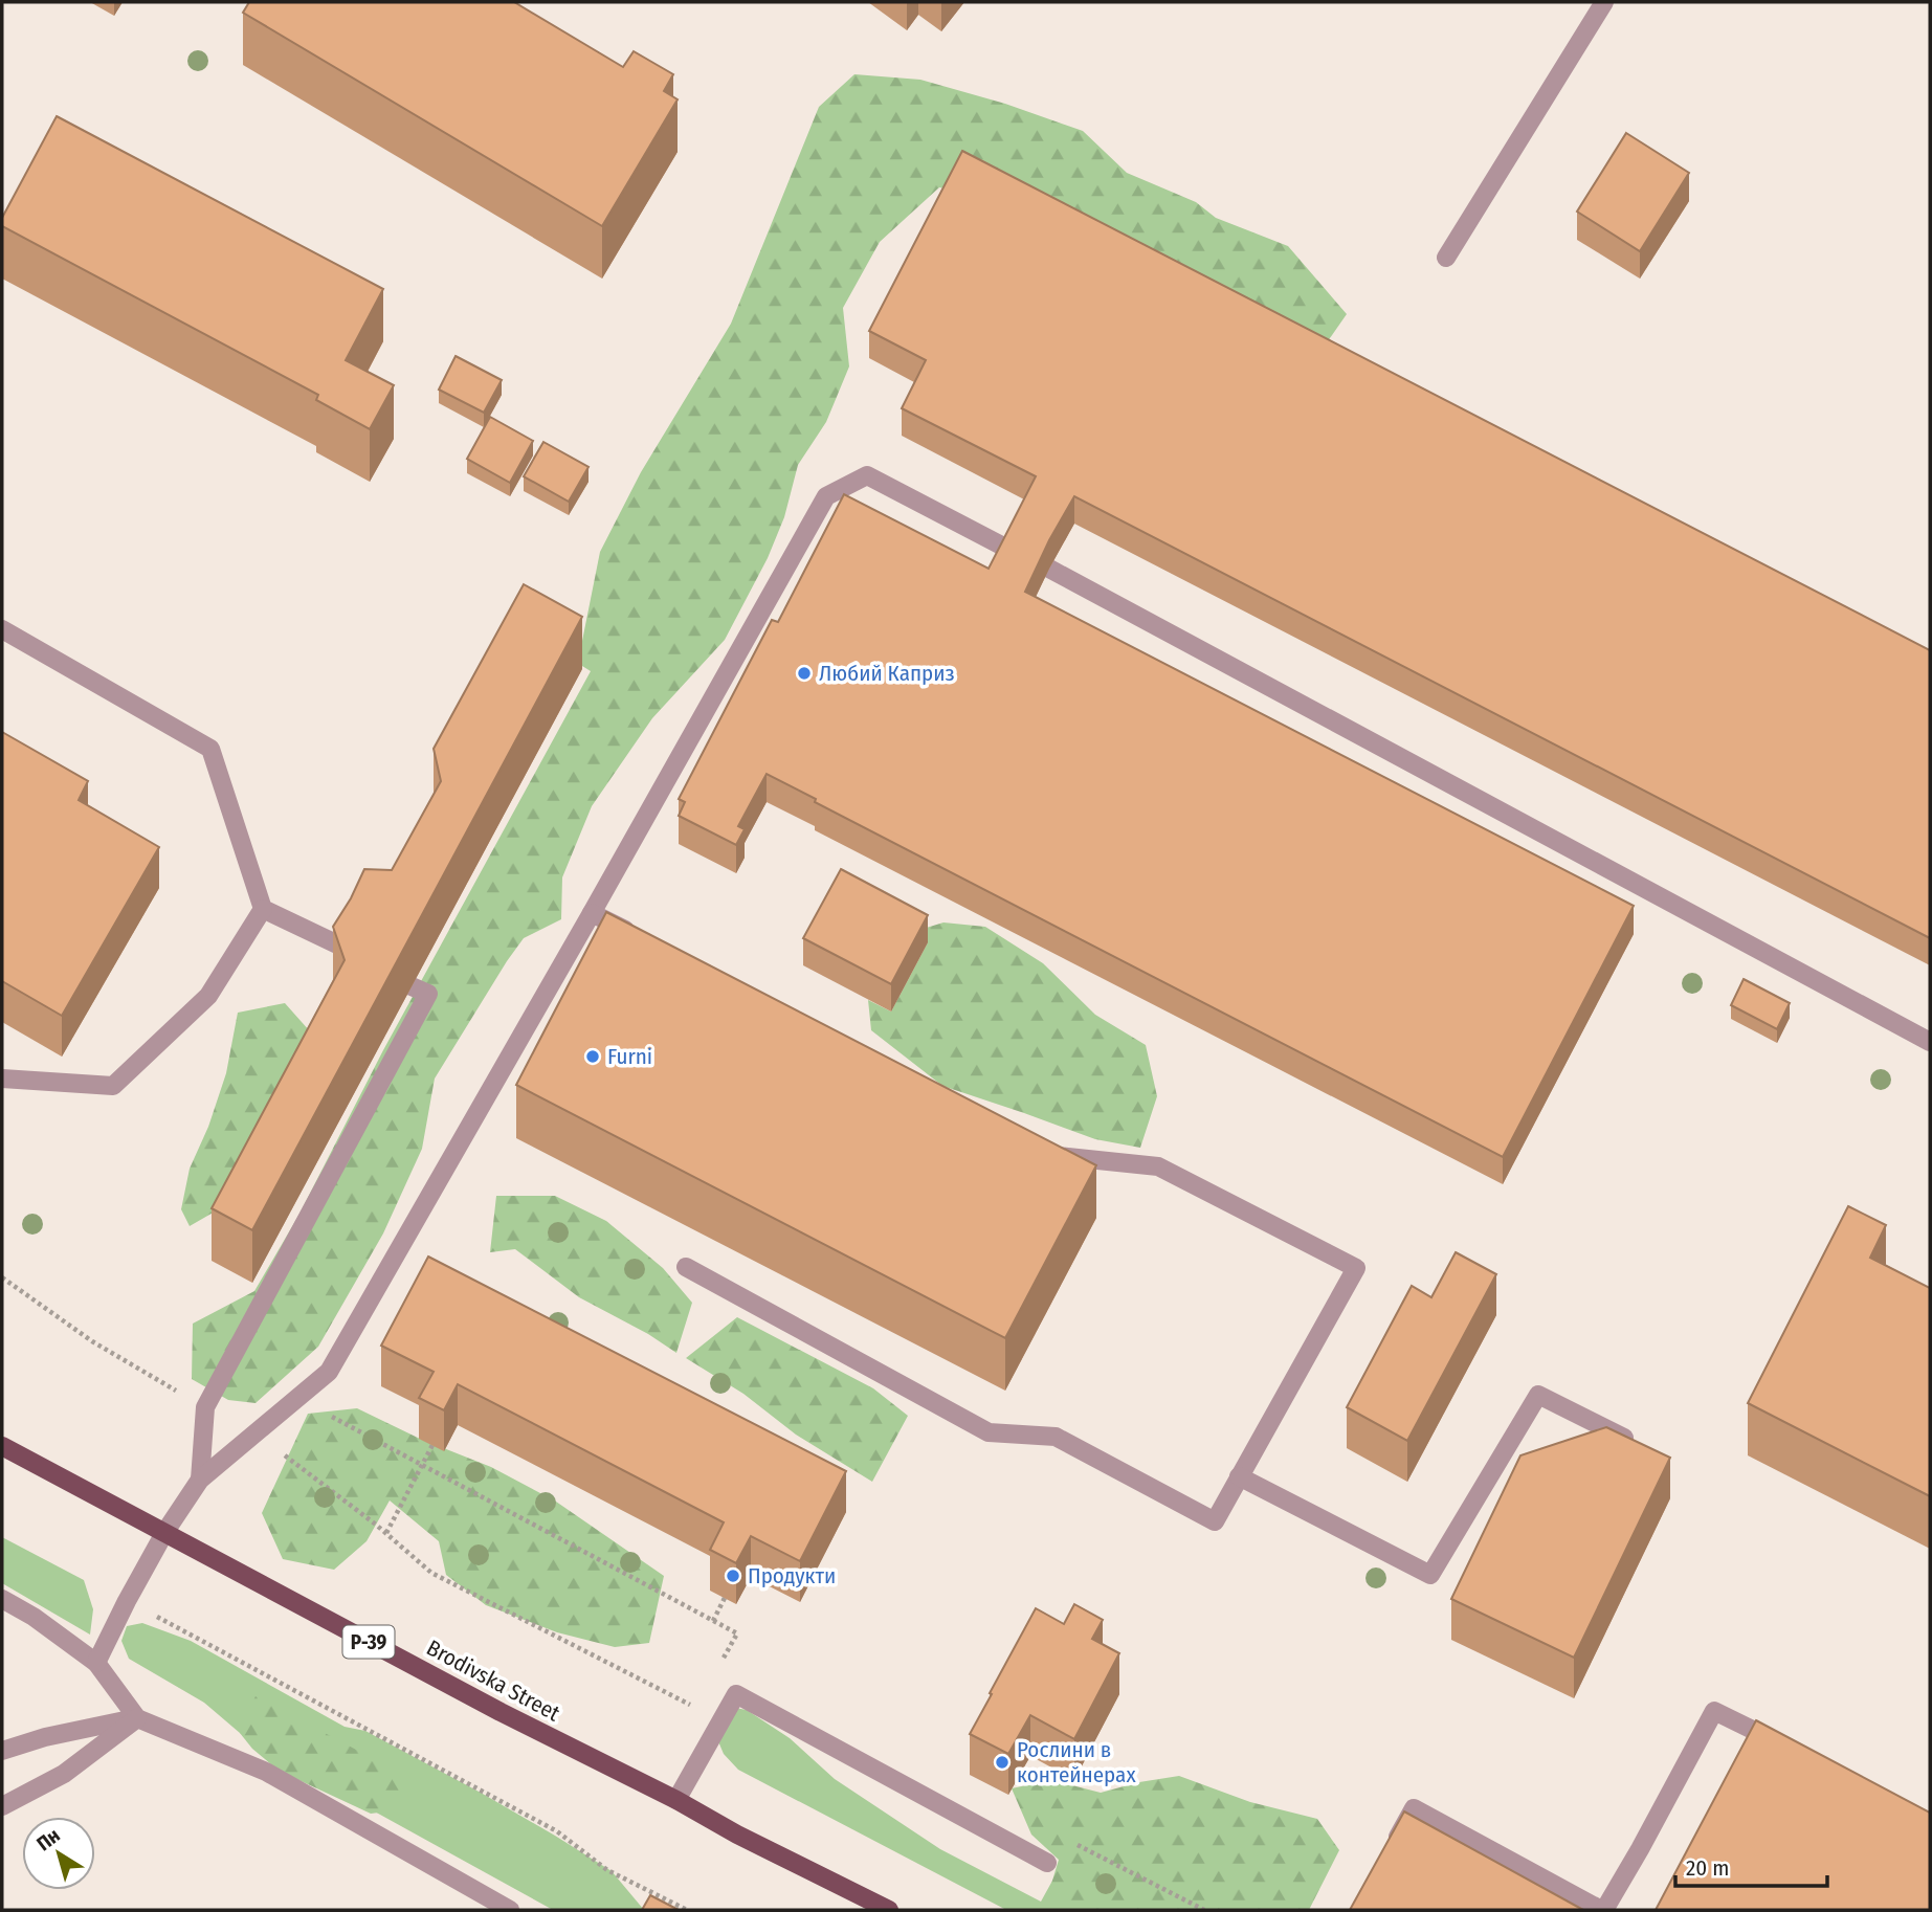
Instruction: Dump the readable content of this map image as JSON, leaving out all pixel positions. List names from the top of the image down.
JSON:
{
  "streets": {
    "main road": ["Р-39", "Brodivska Street"]
  },
  "places": [
    "Любий Каприз",
    "Furni",
    "Продукти",
    "Рослини в контейнерах"
  ],
  "scale_bar": "20 m",
  "north": "top left"
}
